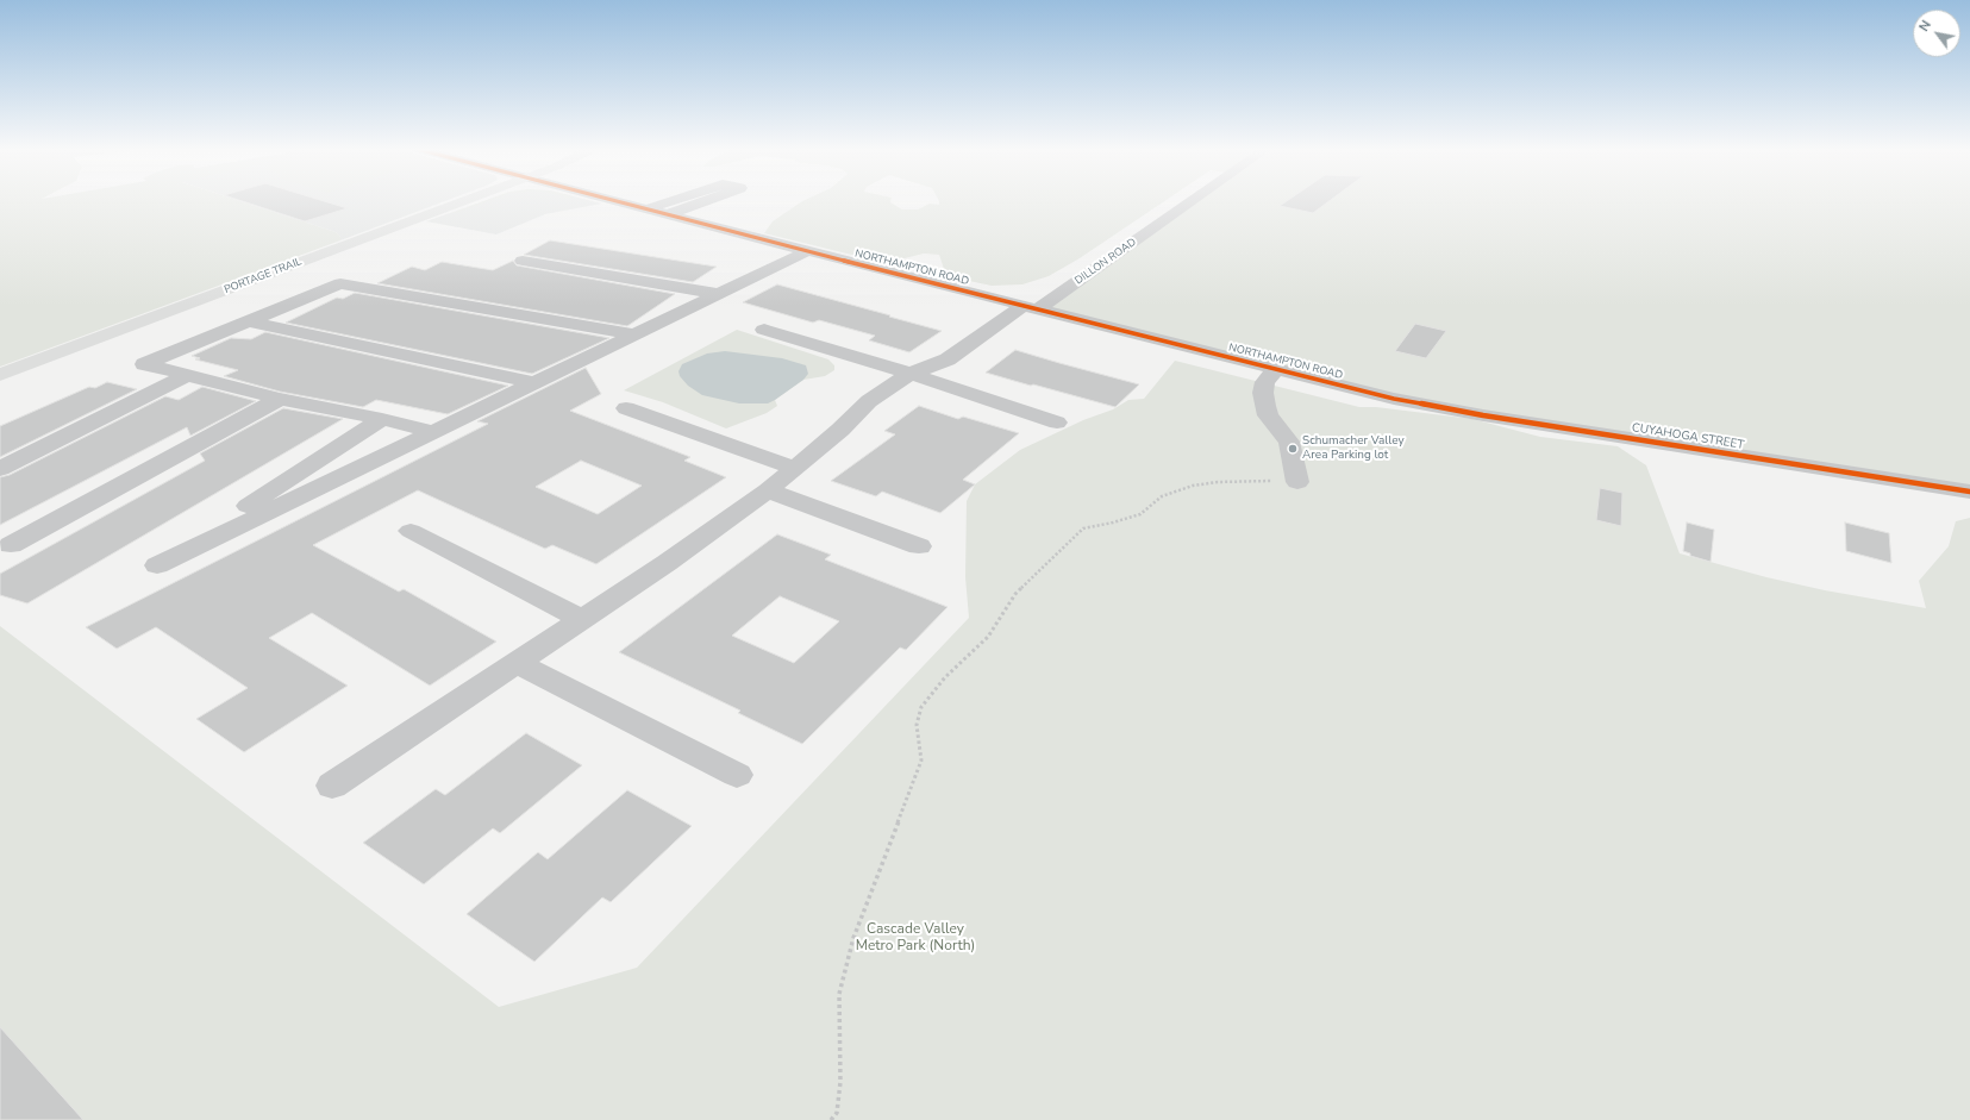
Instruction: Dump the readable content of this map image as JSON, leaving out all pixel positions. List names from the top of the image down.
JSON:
{
  "streets": {
    "main road": ["PORTAGE TRAIL"],
    "street": ["DILLON ROAD", "NORTHAMPTON ROAD", "CUYAHOGA STREET"]
  },
  "crossings": [
    ["DILLON ROAD", "NORTHAMPTON ROAD"],
    ["NORTHAMPTON ROAD", "CUYAHOGA STREET"]
  ],
  "parks": ["Cascade Valley Metro Park (North)"],
  "places": ["Schumacher Valley Area Parking lot"],
  "north": "top left"
}
